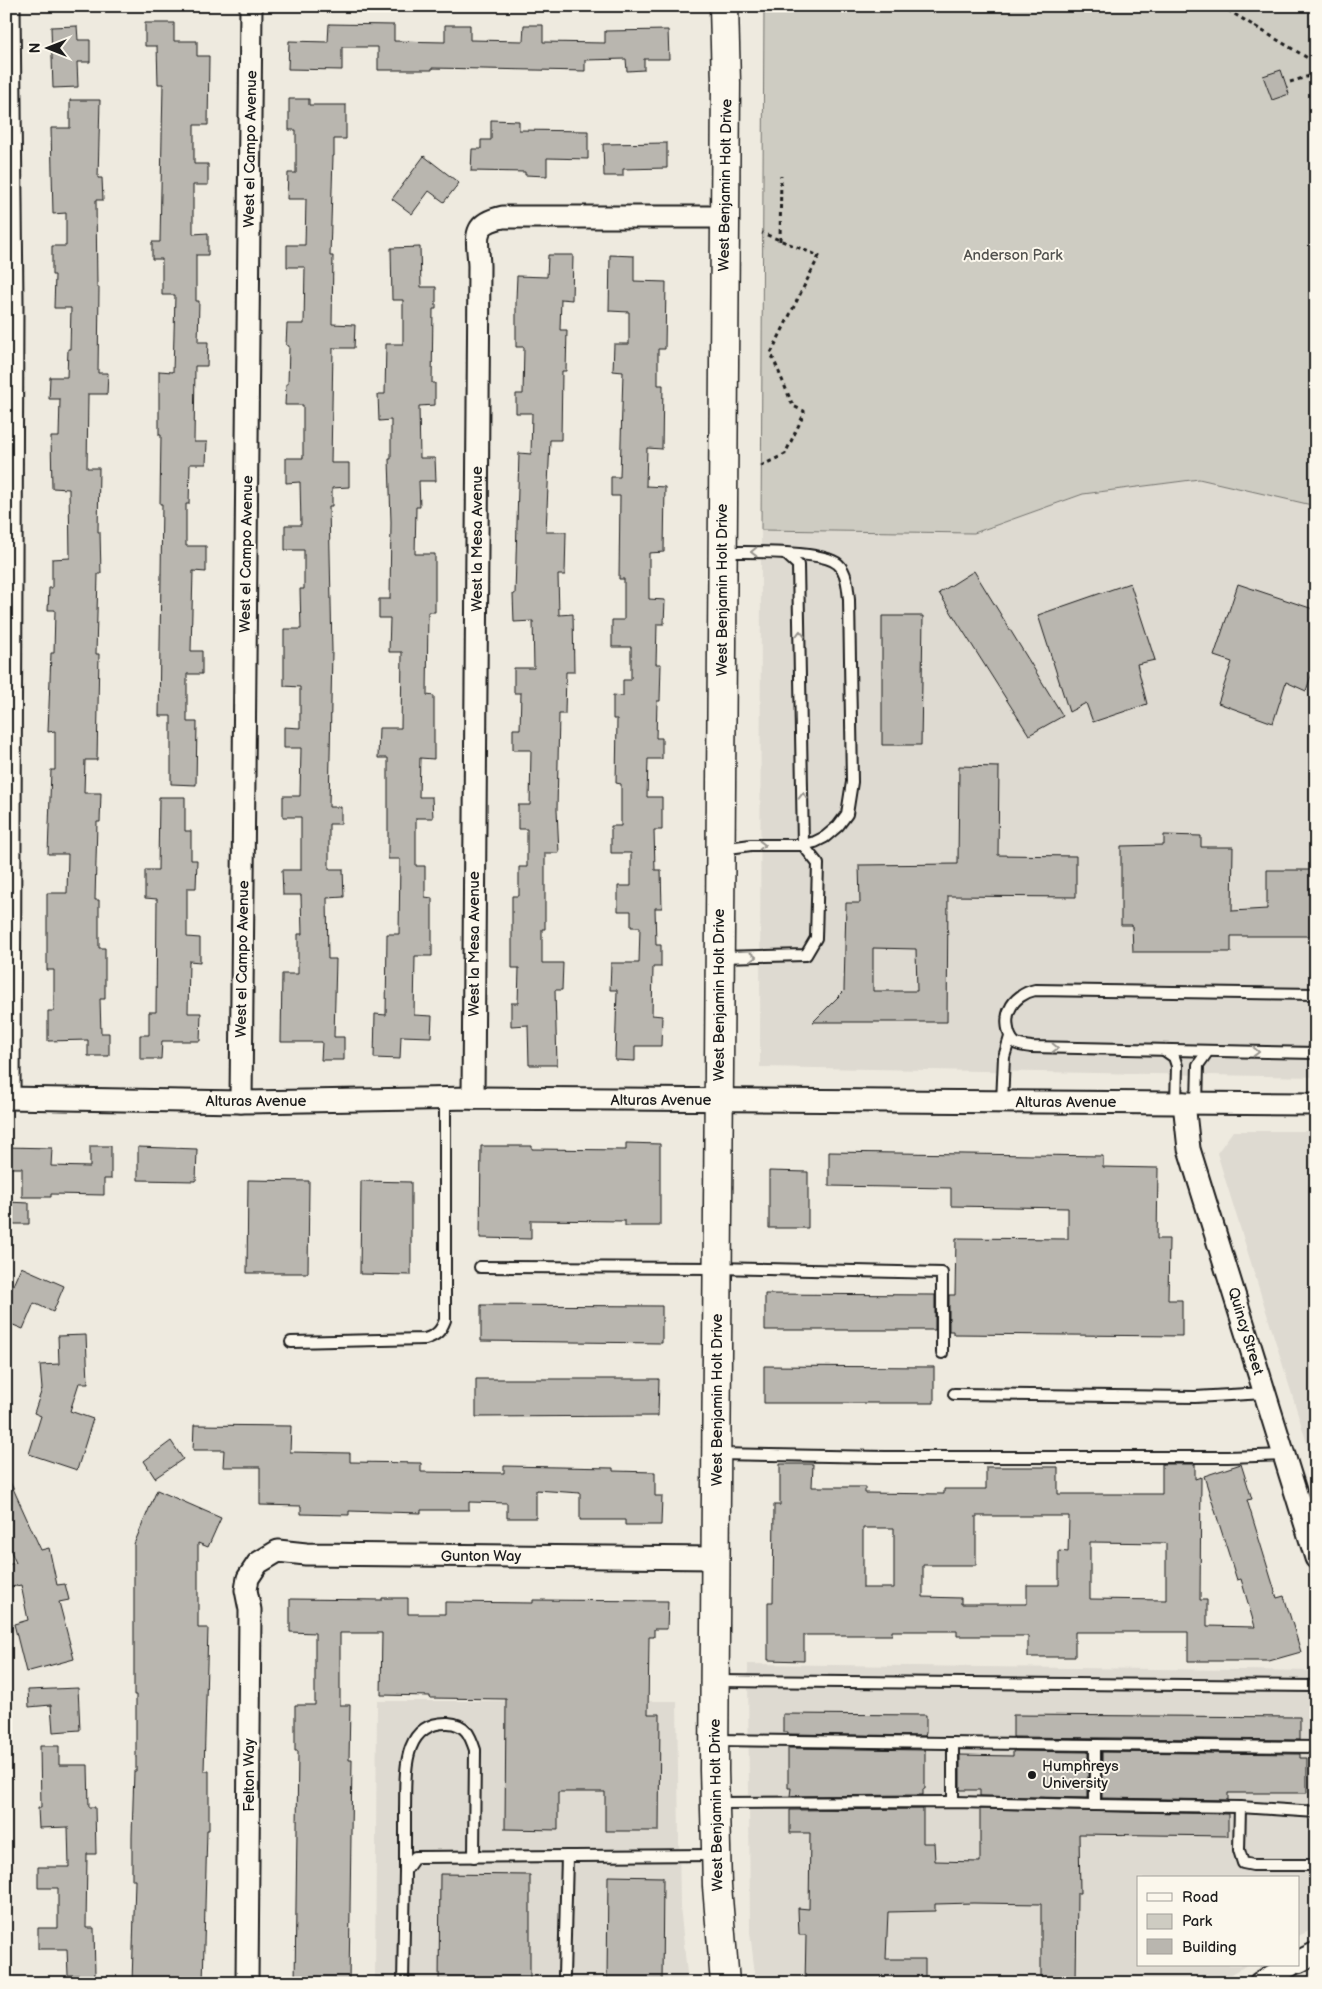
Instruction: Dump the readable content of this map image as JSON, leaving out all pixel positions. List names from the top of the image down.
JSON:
{
  "streets": {
    "main road": ["West Benjamin Holt Drive"],
    "street": [
      "West el Campo Avenue",
      "West la Mesa Avenue",
      "Alturas Avenue",
      "Quincy Street",
      "Gunton Way",
      "Felton Way"
    ]
  },
  "crossings": [
    ["West el Campo Avenue", "Alturas Avenue"],
    ["West Benjamin Holt Drive", "West la Mesa Avenue"],
    ["West Benjamin Holt Drive", "Alturas Avenue"],
    ["West Benjamin Holt Drive", "Gunton Way"],
    ["West la Mesa Avenue", "Alturas Avenue"],
    ["Alturas Avenue", "Quincy Street"],
    ["Gunton Way", "Felton Way"]
  ],
  "parks": ["Anderson Park"],
  "places": ["Humphreys University"],
  "legend": ["Road", "Park", "Building"],
  "north": "left"
}
